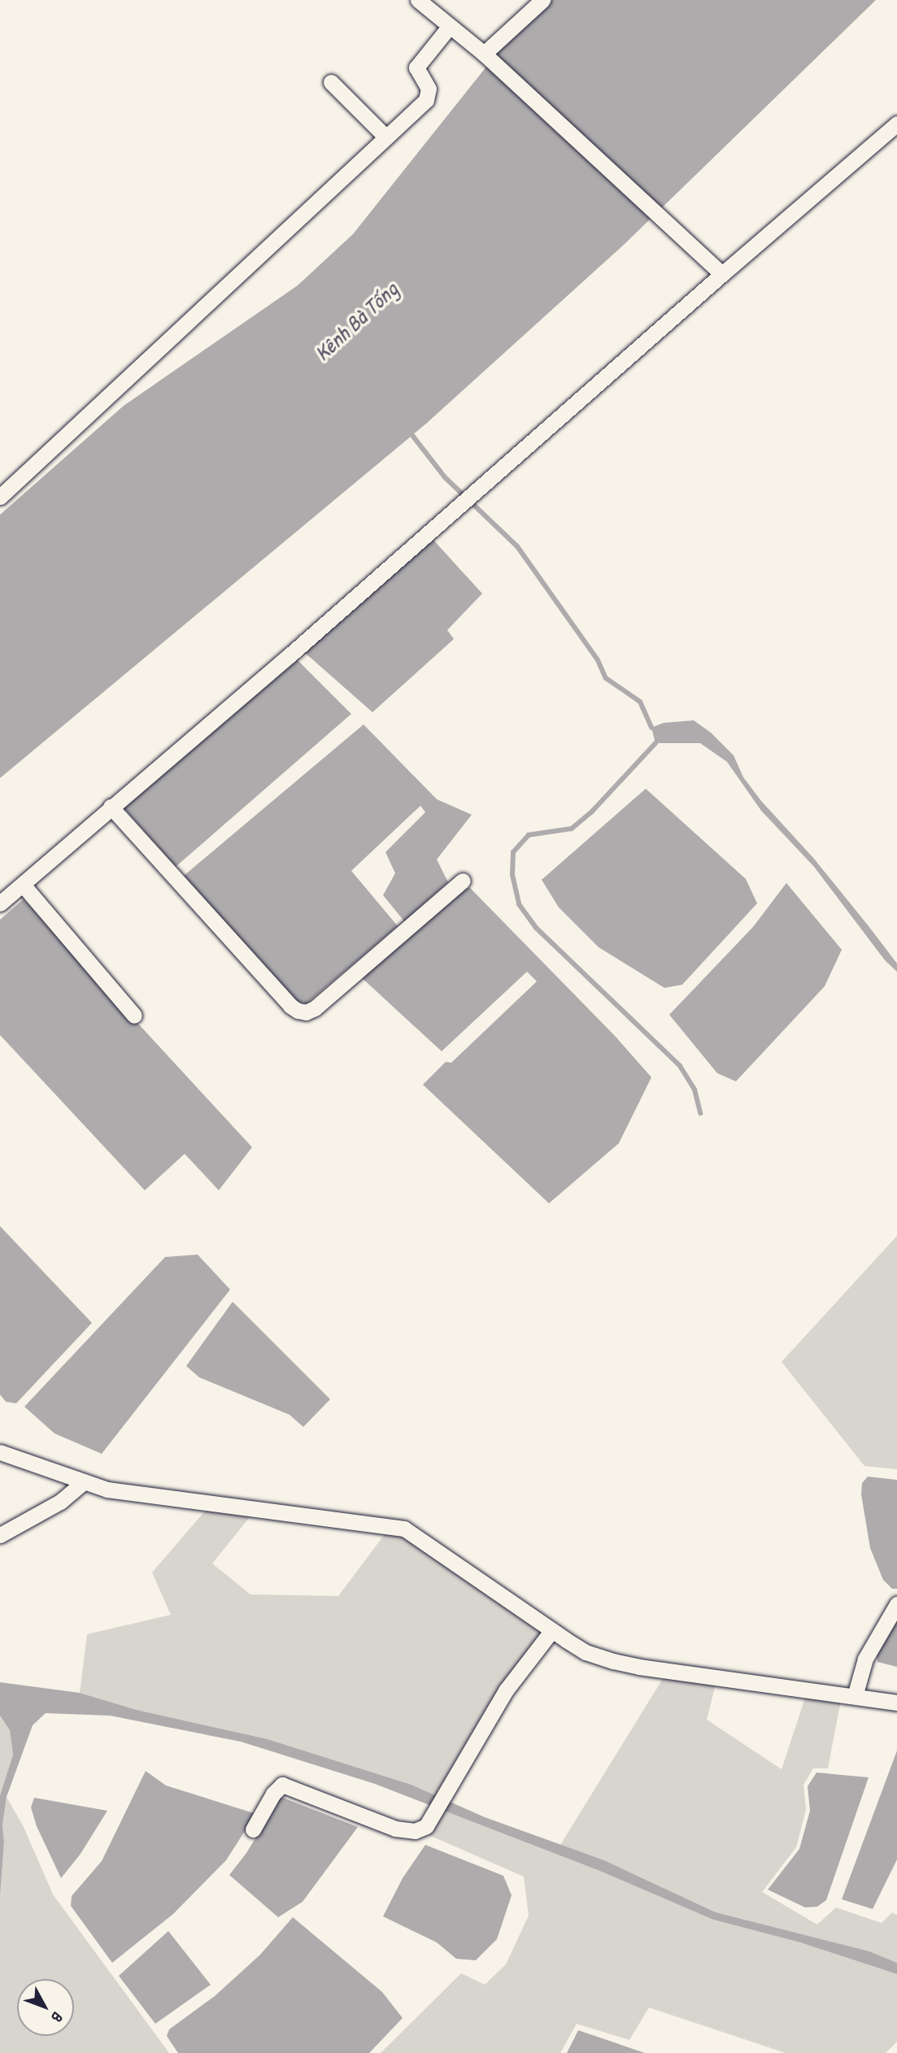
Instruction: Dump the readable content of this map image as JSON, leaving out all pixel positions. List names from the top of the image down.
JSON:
{
  "water": ["Kênh Bà Tống"],
  "north": "bottom right"
}
